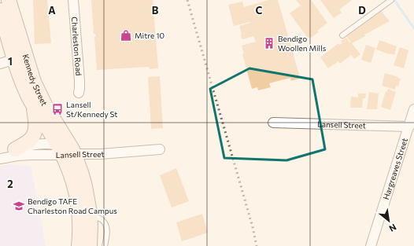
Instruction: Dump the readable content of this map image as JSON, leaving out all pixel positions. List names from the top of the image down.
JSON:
{
  "streets": {
    "street": [
      "Charleston Road",
      "Kennedy Street",
      "Lansell Street",
      "Hargreaves Street"
    ]
  },
  "crossings": [
    ["Kennedy Street", "Lansell Street"],
    ["Lansell Street", "Hargreaves Street"]
  ],
  "places": {
    "shop": ["Mitre 10"],
    "building": ["Bendigo Woollen Mills"],
    "bus stop": ["Lansell St/Kennedy St"],
    "school or university": ["Bendigo TAFE Charleston Road Campus"]
  },
  "north": "bottom right",
  "grid": {
    "columns": [
      "A",
      "B",
      "C",
      "D"
    ],
    "rows": ["1", "2"]
  }
}
